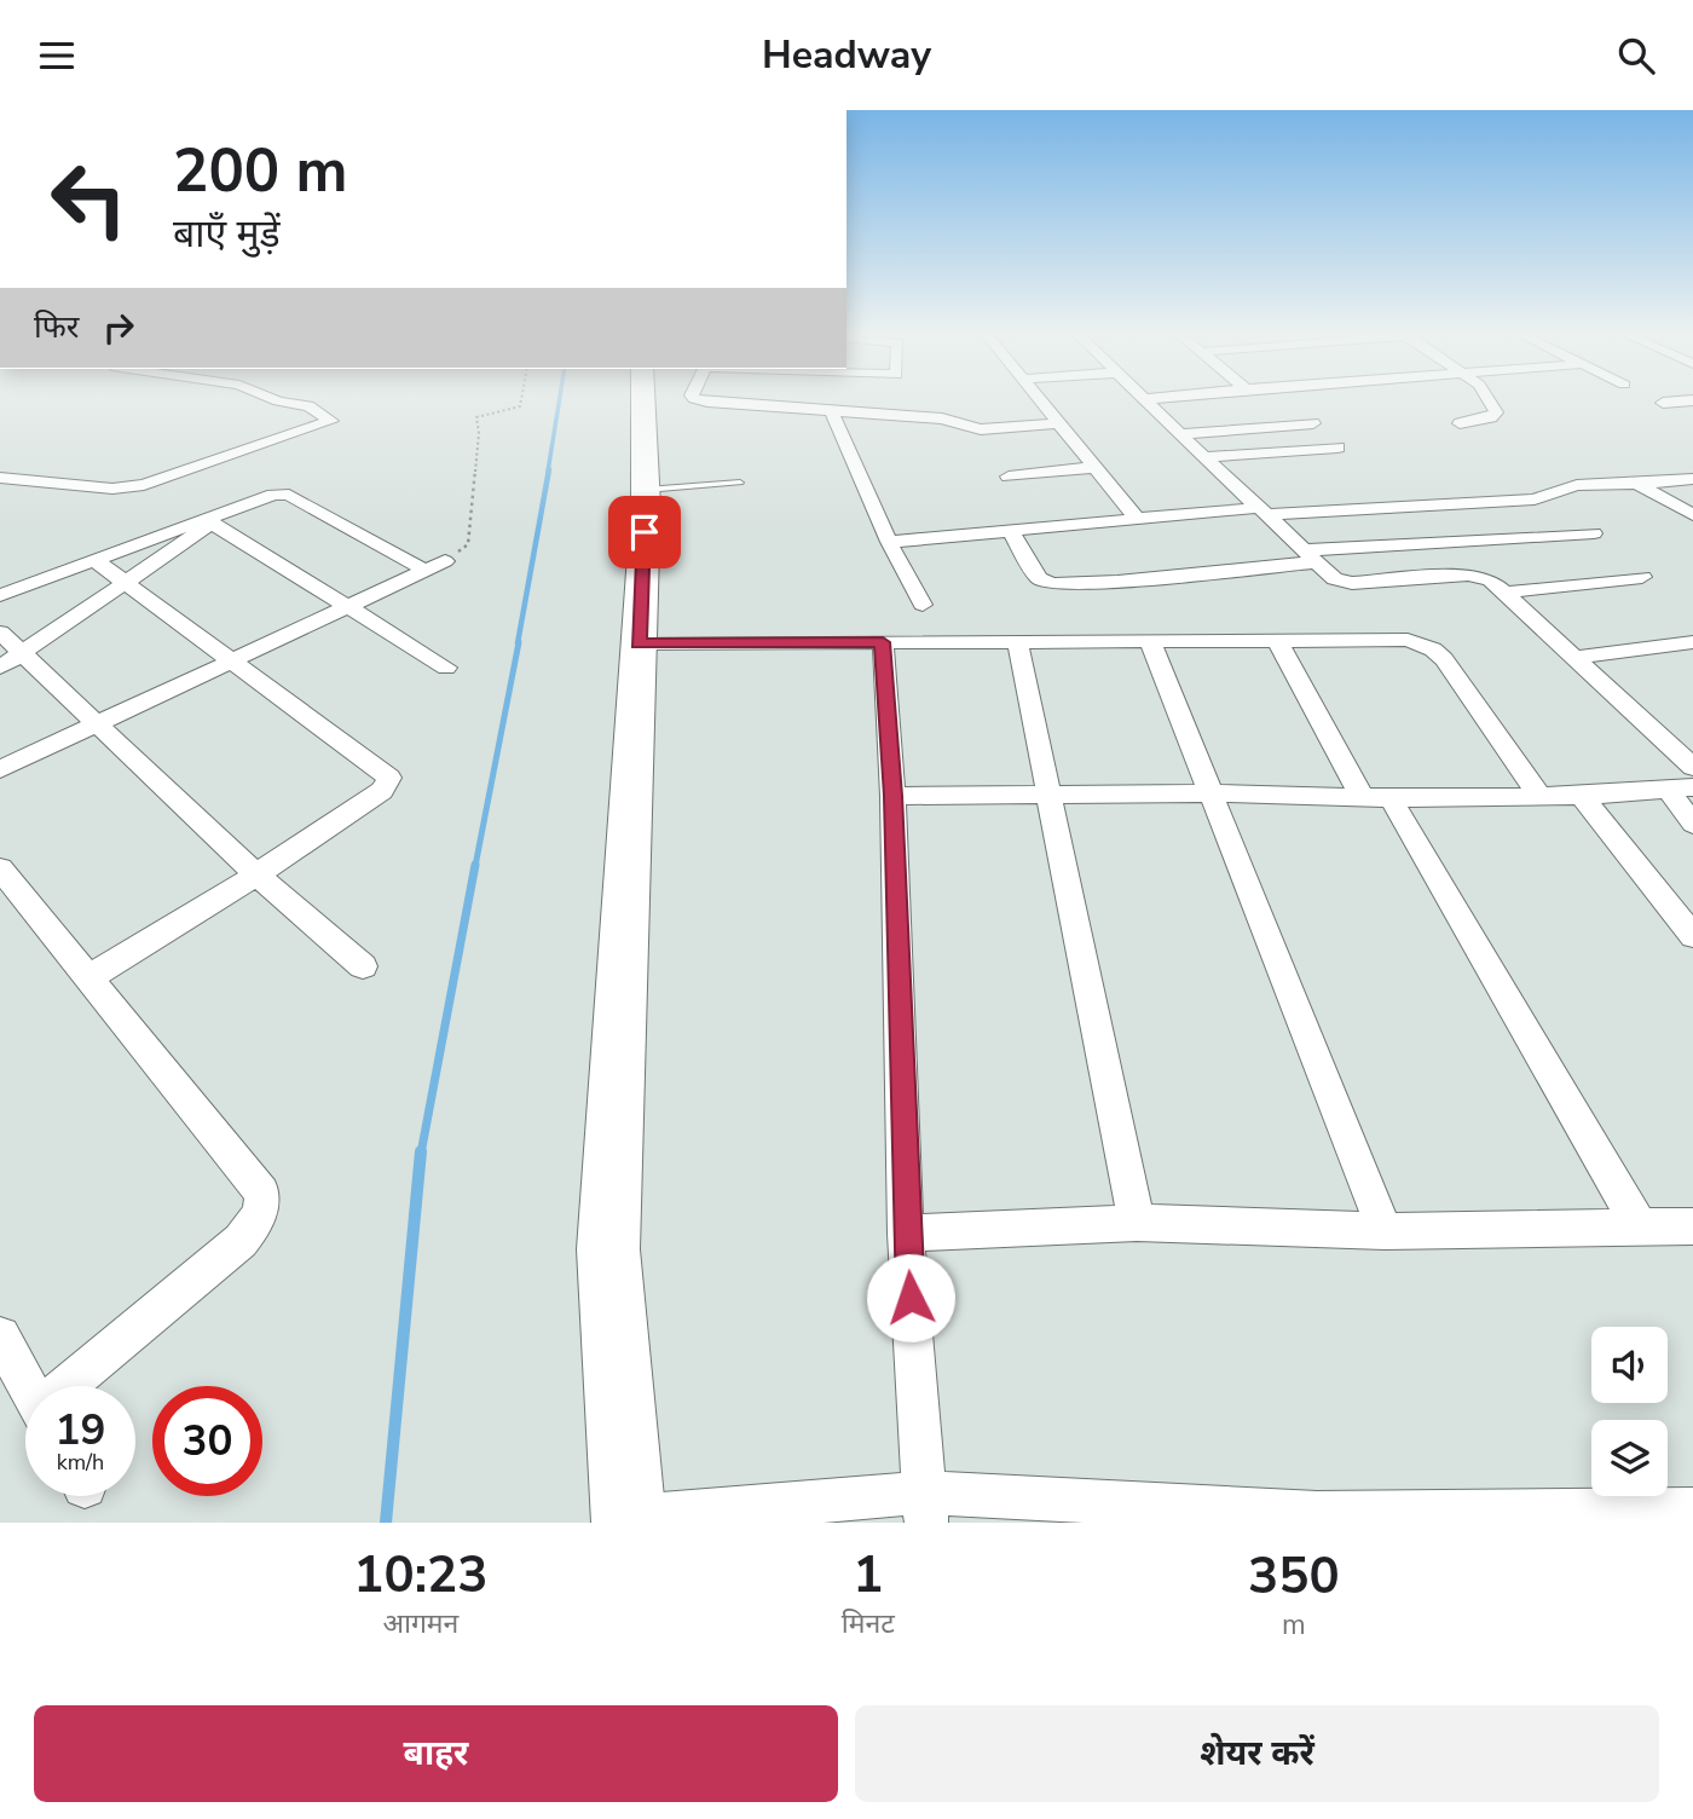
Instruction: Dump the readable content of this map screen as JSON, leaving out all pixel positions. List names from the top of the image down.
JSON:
{
  "page": {
    "header": "Headway",
    "turn": ["200 m", "बाएँ मुड़ें"],
    "then": "फिर",
    "speed": "19 km/h",
    "limit": "30",
    "eta": [
      "10:23",
      "आगमन",
      "1",
      "मिनट",
      "350",
      "m"
    ],
    "buttons": ["बाहर", "शेयर करें"]
  }
}
